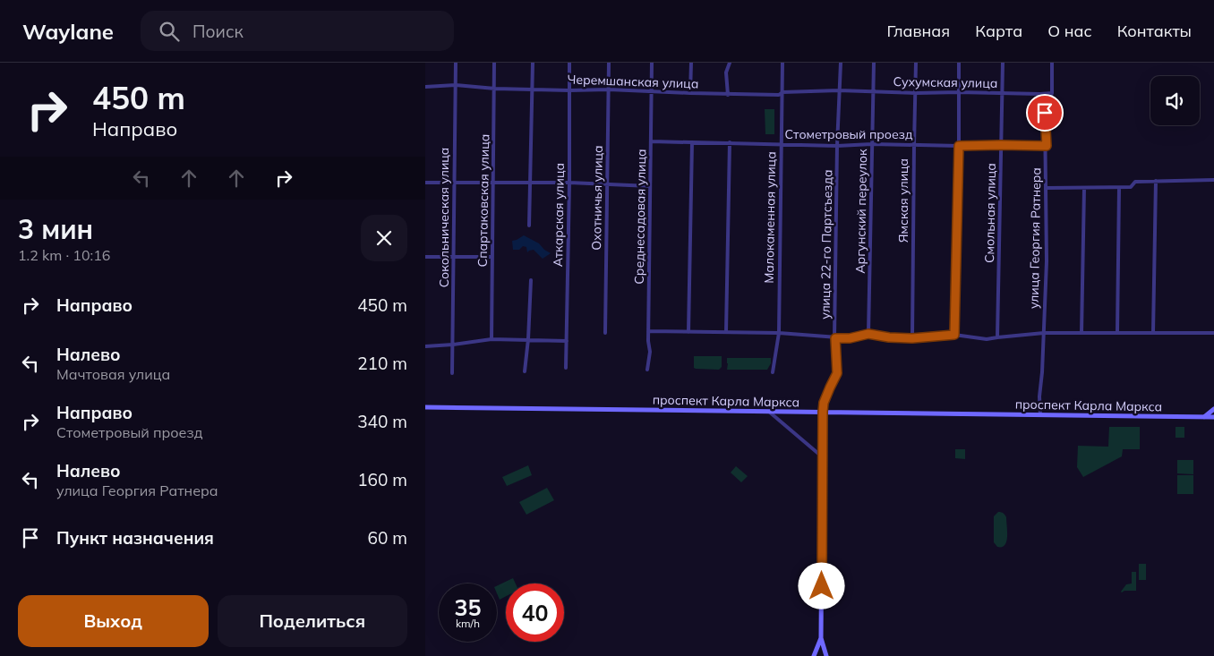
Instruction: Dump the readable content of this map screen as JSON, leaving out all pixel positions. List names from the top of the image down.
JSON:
{
  "streets": {
    "street": [
      "Черемшанская улица",
      "Сухумская улица",
      "Стометровый проезд",
      "Охотничья улица",
      "Спартаковская улица",
      "Ямская улица",
      "Аргунский переулок",
      "Смольная улица",
      "Аткарская улица",
      "Среднесадовая улица",
      "Сокольническая улица",
      "Малокаменная улица",
      "улица Георгия Ратнера",
      "улица 22-го Партсъезда",
      "проспект Карла Маркса"
    ]
  },
  "crossings": [
    ["Черемшанская улица", "Сухумская улица"],
    ["Черемшанская улица", "Охотничья улица"],
    ["Черемшанская улица", "Спартаковская улица"],
    ["Черемшанская улица", "Аткарская улица"],
    ["Черемшанская улица", "Среднесадовая улица"],
    ["Черемшанская улица", "Сокольническая улица"],
    ["Черемшанская улица", "Малокаменная улица"],
    ["Черемшанская улица", "улица 22-го Партсъезда"],
    ["Сухумская улица", "Ямская улица"],
    ["Сухумская улица", "Аргунский переулок"],
    ["Сухумская улица", "Смольная улица"],
    ["Сухумская улица", "улица Георгия Ратнера"],
    ["Сухумская улица", "улица 22-го Партсъезда"],
    ["Стометровый проезд", "Ямская улица"],
    ["Стометровый проезд", "Аргунский переулок"],
    ["Стометровый проезд", "Смольная улица"],
    ["Стометровый проезд", "Среднесадовая улица"],
    ["Стометровый проезд", "Малокаменная улица"],
    ["Стометровый проезд", "улица Георгия Ратнера"],
    ["Стометровый проезд", "улица 22-го Партсъезда"],
    ["улица Георгия Ратнера", "проспект Карла Маркса"],
    ["улица 22-го Партсъезда", "проспект Карла Маркса"]
  ],
  "page": {
    "header": "Waylane",
    "search": "Поиск",
    "nav": [
      "Главная",
      "Карта",
      "О нас",
      "Контакты"
    ],
    "turn": ["450 m", "Направо"],
    "heading": ["3 мин", "1.2 km · 10:16"],
    "list": [
      {
        "name": "Направо",
        "value": "450 m"
      },
      {
        "name": "Налево",
        "note": "Мачтовая улица",
        "value": "210 m"
      },
      {
        "name": "Направо",
        "note": "Стометровый проезд",
        "value": "340 m"
      },
      {
        "name": "Налево",
        "note": "улица Георгия Ратнера",
        "value": "160 m"
      },
      {
        "name": "Пункт назначения",
        "value": "60 m"
      }
    ],
    "speed": "35 km/h",
    "limit": "40",
    "buttons": ["Выход", "Поделиться"]
  }
}
